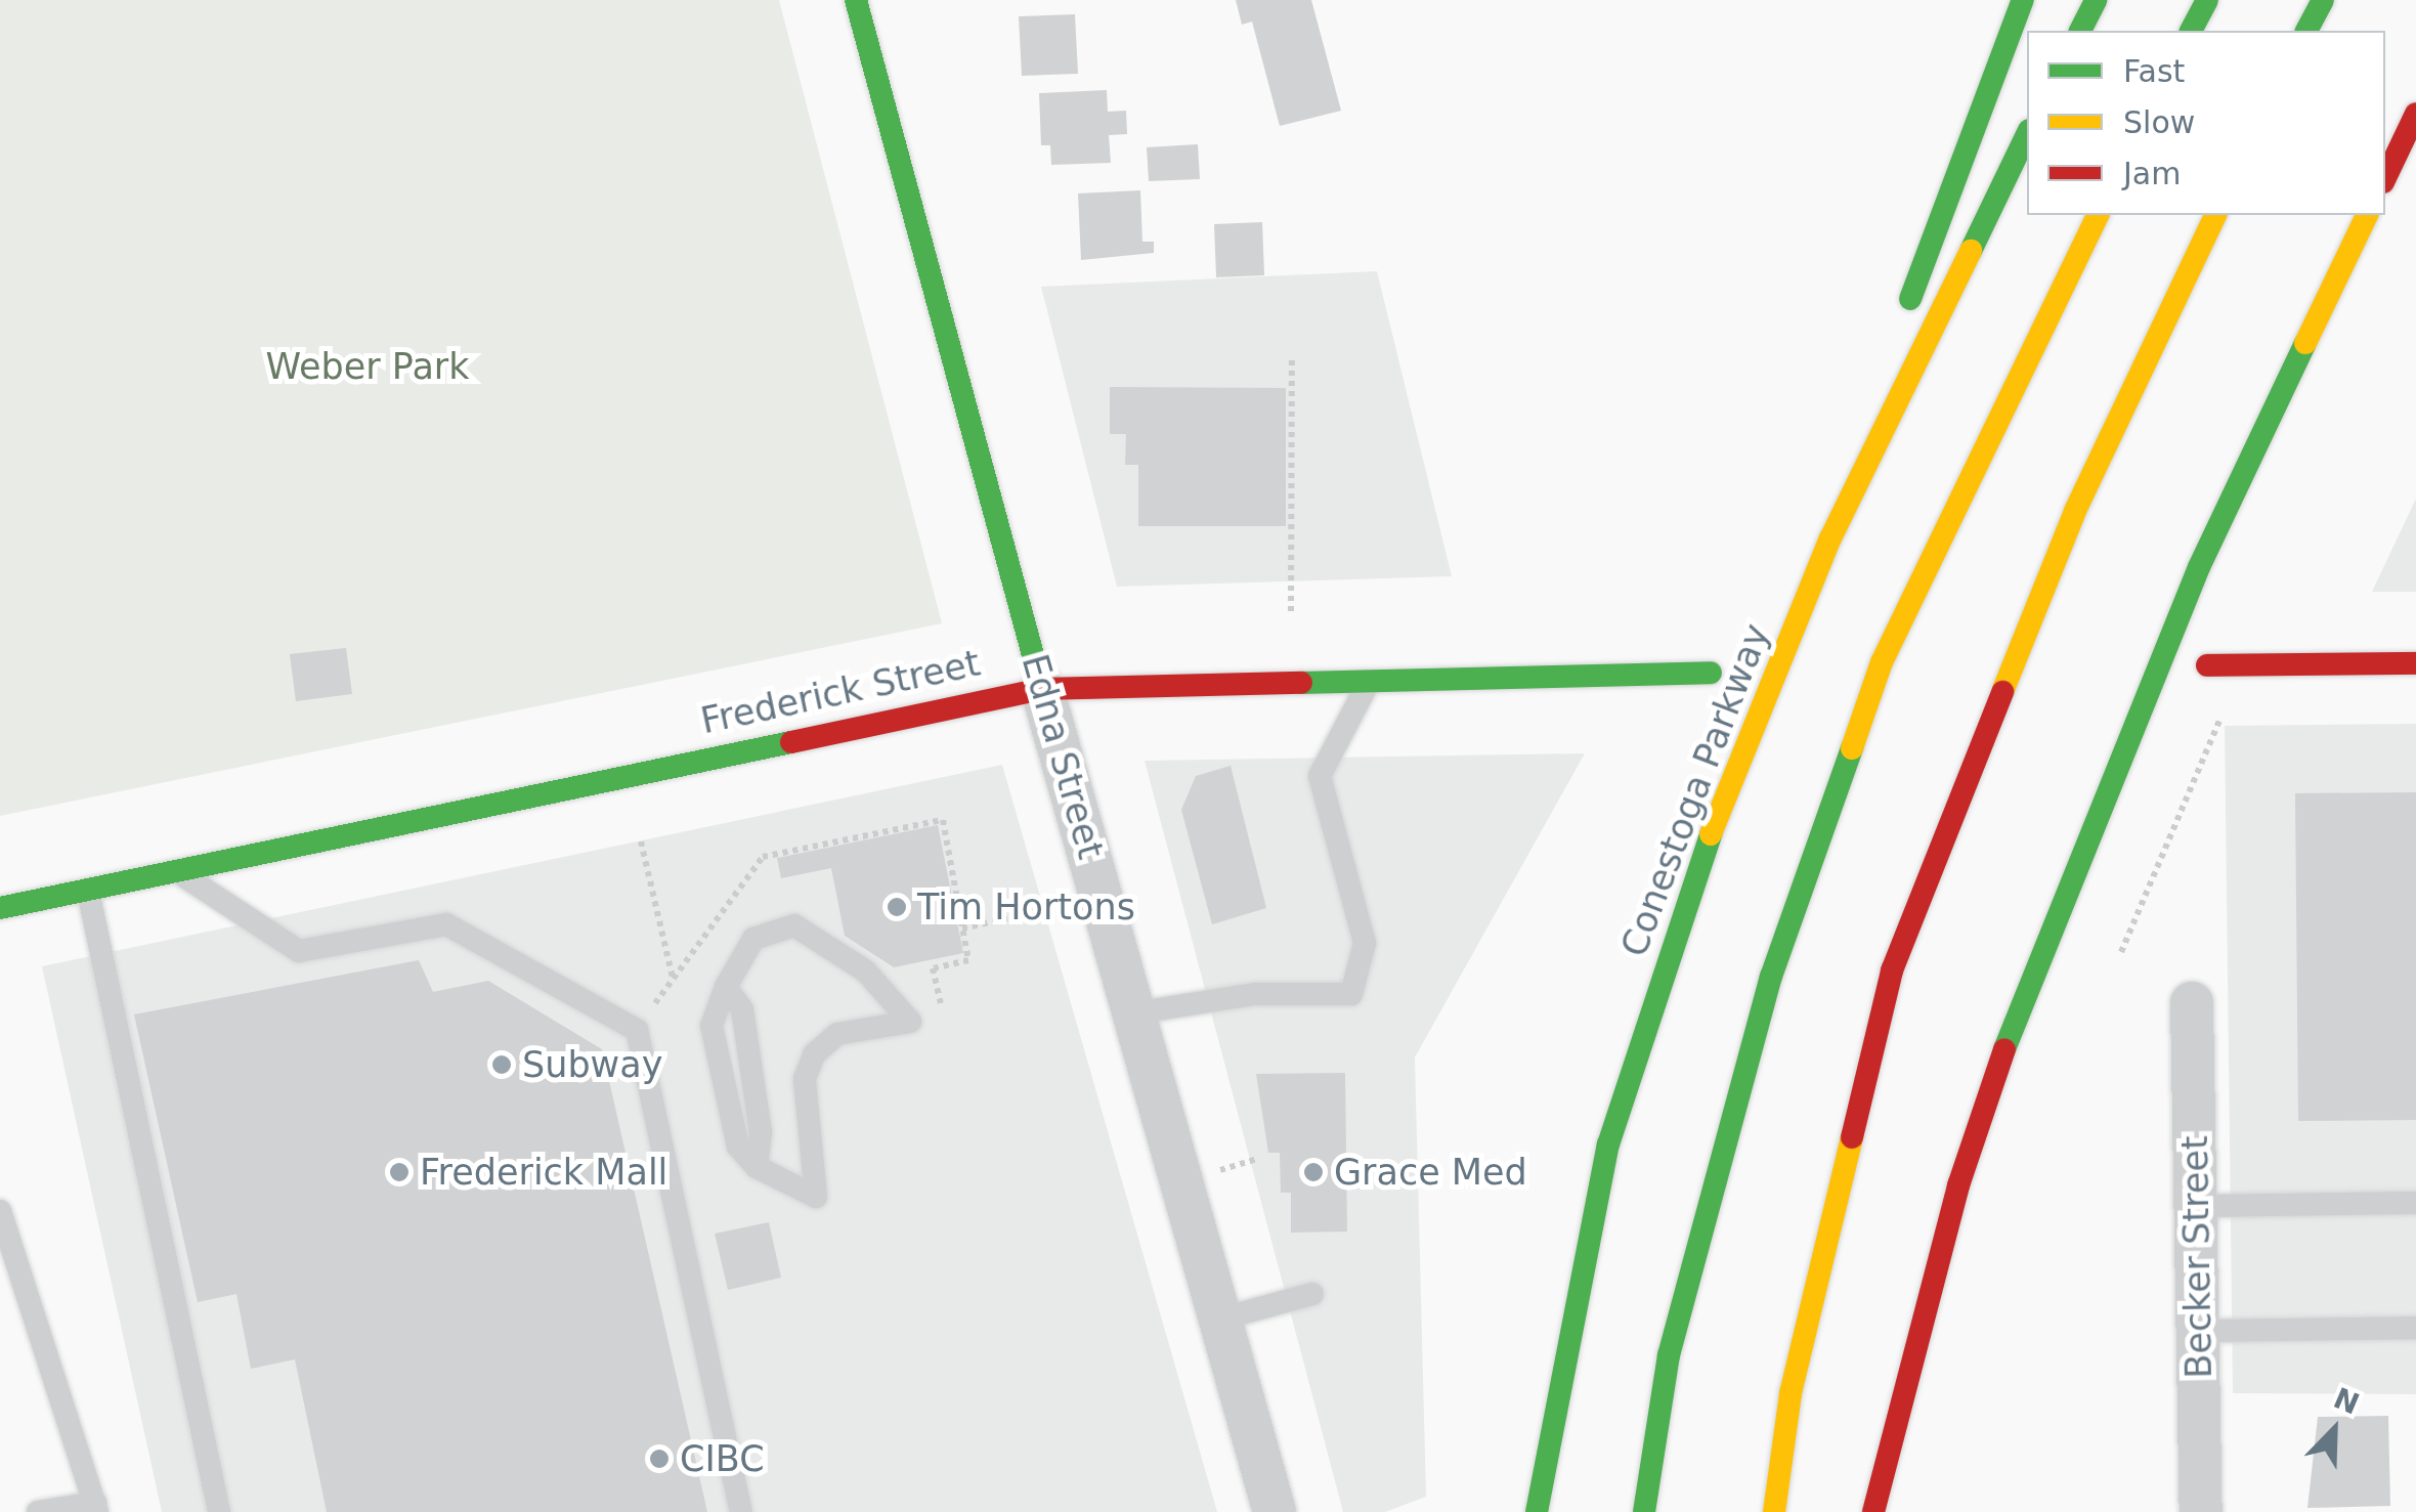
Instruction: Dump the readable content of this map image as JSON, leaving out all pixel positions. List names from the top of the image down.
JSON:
{
  "streets": {
    "main road": ["Frederick Street", "Edna Street", "Conestoga Parkway"],
    "street": ["Becker Street"]
  },
  "crossings": [
    ["Frederick Street", "Edna Street"]
  ],
  "parks": ["Weber Park"],
  "places": [
    "Tim Hortons",
    "Subway",
    "Frederick Mall",
    "Grace Med",
    "CIBC"
  ],
  "legend": ["Fast", "Slow", "Jam"],
  "north": "top right"
}
